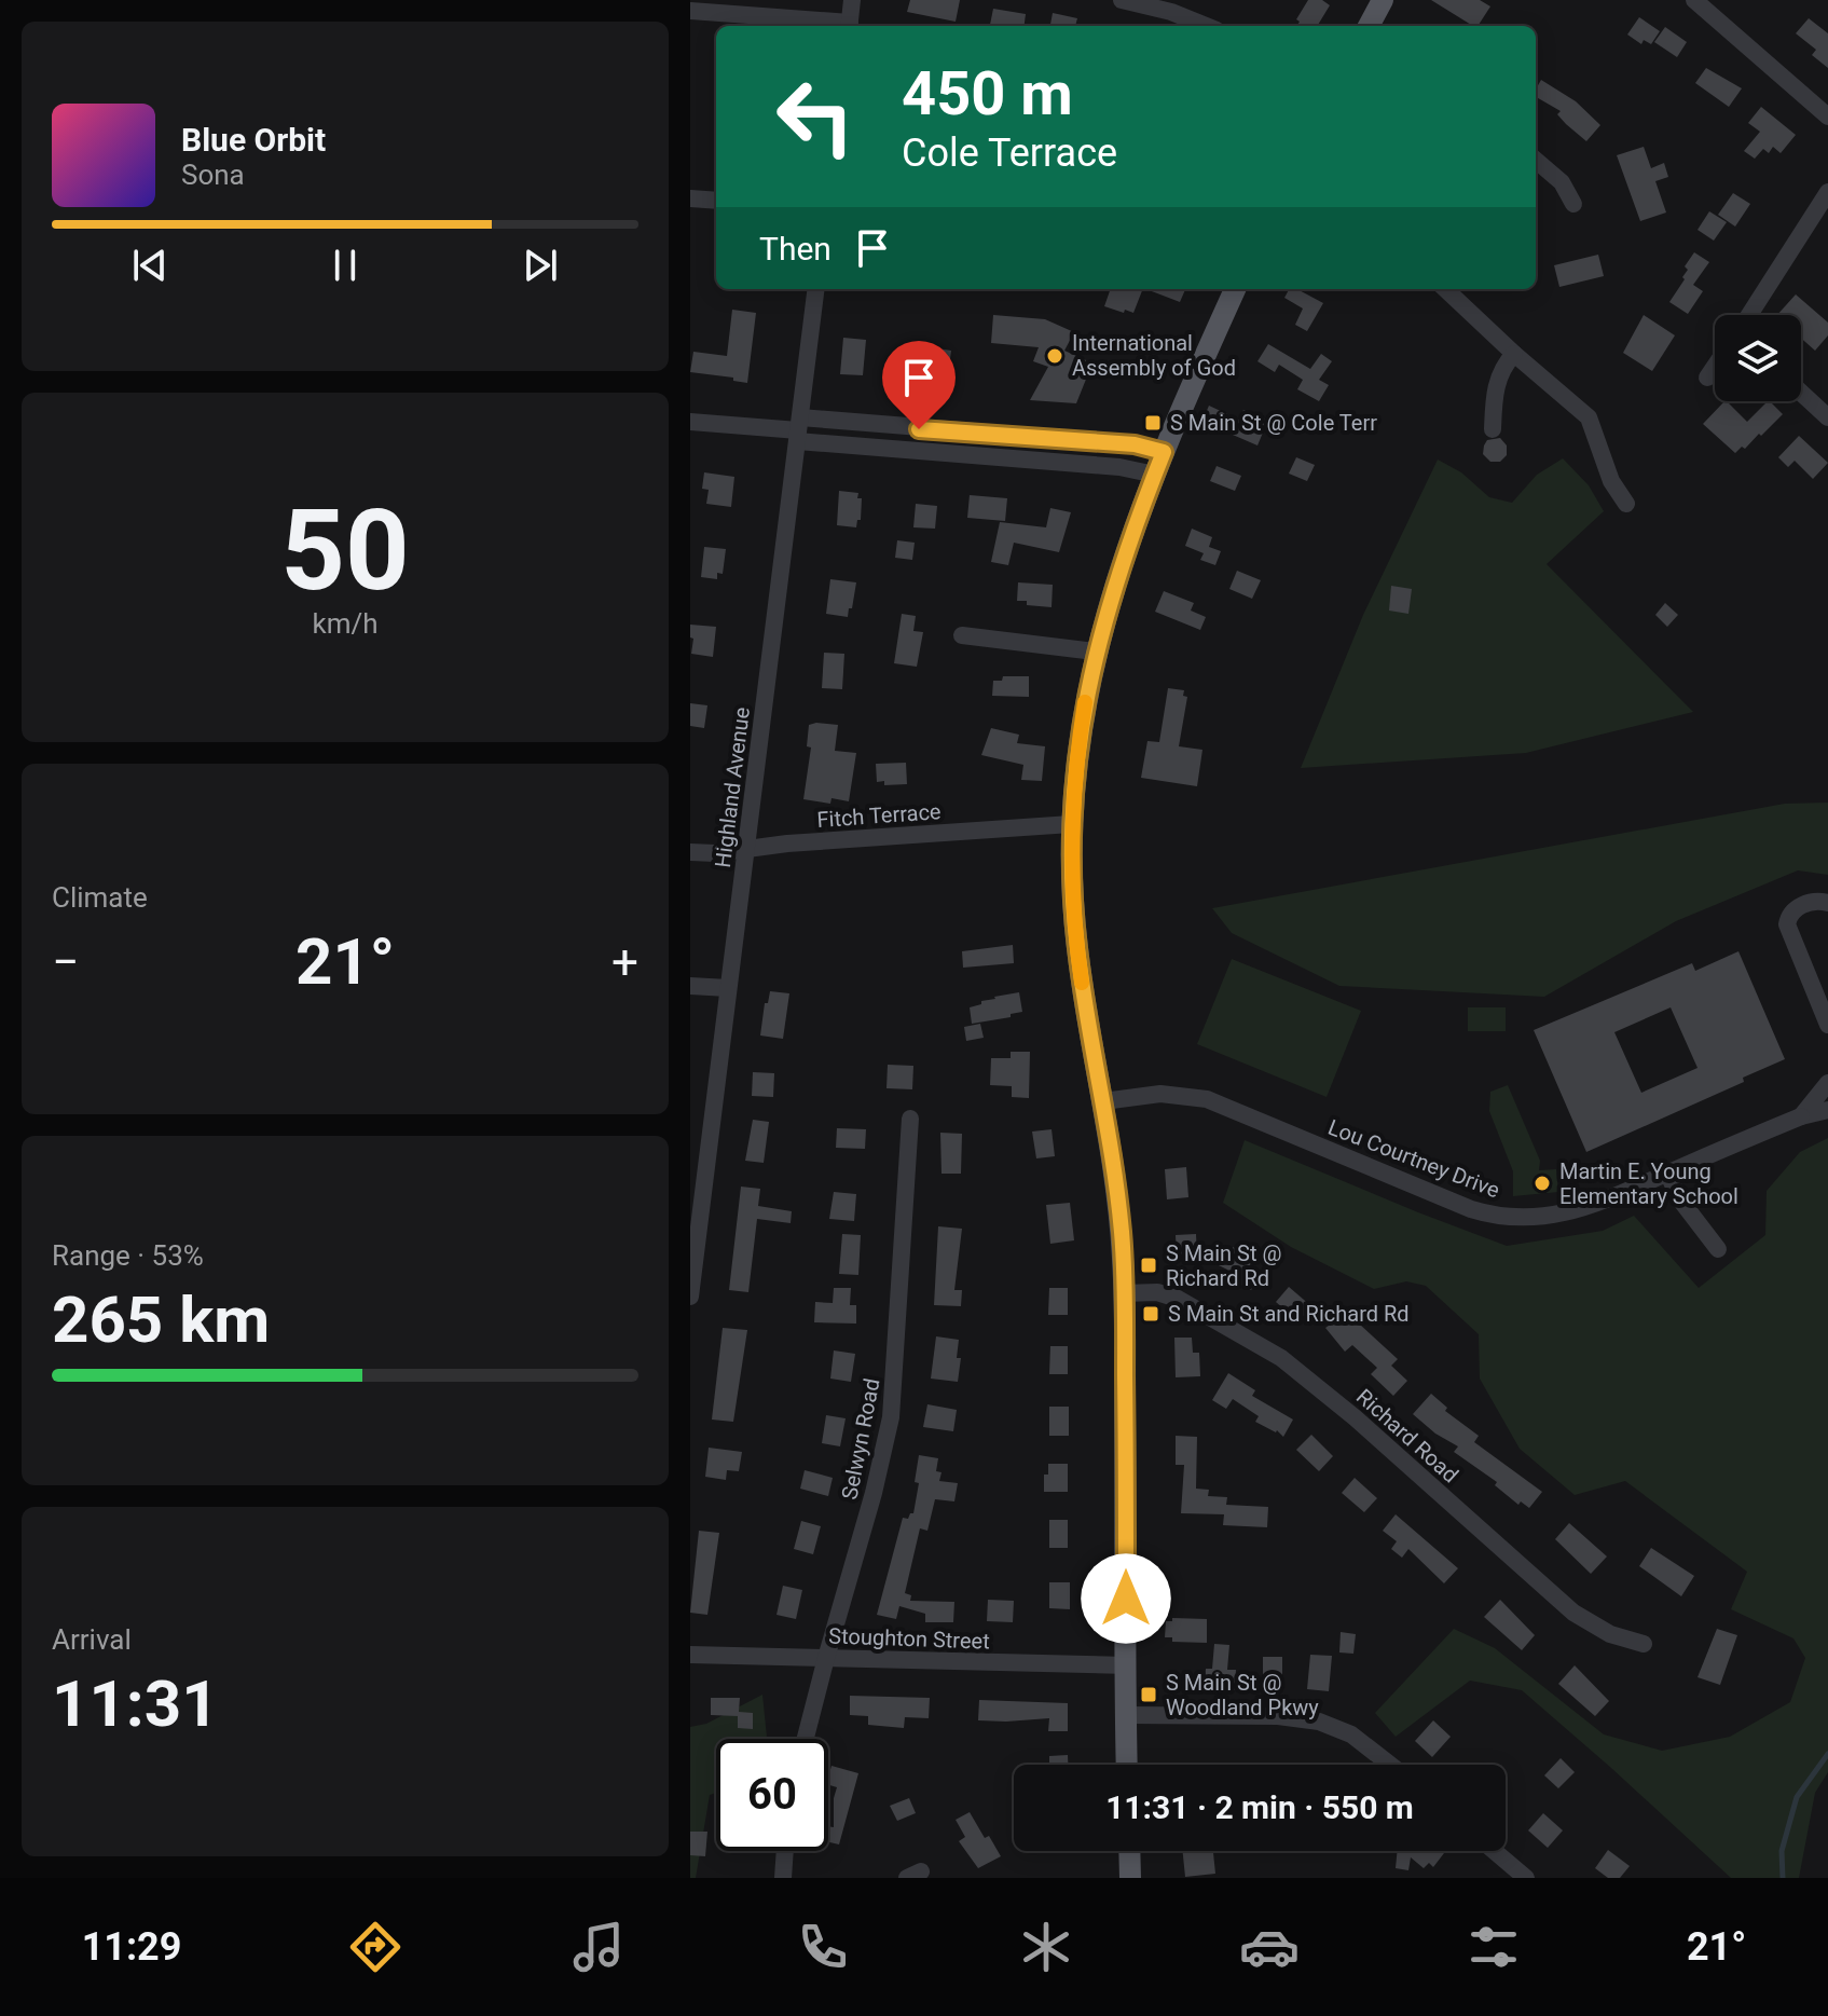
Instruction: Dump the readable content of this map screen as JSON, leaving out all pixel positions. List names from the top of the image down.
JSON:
{
  "streets": {
    "street": [
      "Highland Avenue",
      "Fitch Terrace",
      "Lou Courtney Drive",
      "Richard Road",
      "Selwyn Road",
      "Stoughton Street"
    ]
  },
  "crossings": [
    ["Highland Avenue", "Fitch Terrace"],
    ["Selwyn Road", "Stoughton Street"]
  ],
  "places": {
    "other": ["International Assembly of God", "Martin E. Young Elementary School"],
    "transit": [
      "S Main St @ Cole Terr",
      "S Main St @ Richard Rd",
      "S Main St and Richard Rd",
      "S Main St @ Woodland Pkwy"
    ]
  },
  "page": {
    "turn": ["450 m", "Cole Terrace"],
    "song": ["Blue Orbit", "Sona"],
    "then": "Then",
    "tile": [
      ["50", "km/h"],
      "Climate",
      ["Range · 53%", "265 km"],
      ["Arrival", "11:31"]
    ],
    "heat": ["−", "21°", "+"],
    "limit": "60",
    "trip": "11:31 · 2 min · 550 m",
    "tabs": ["11:29", "21°"]
  }
}
